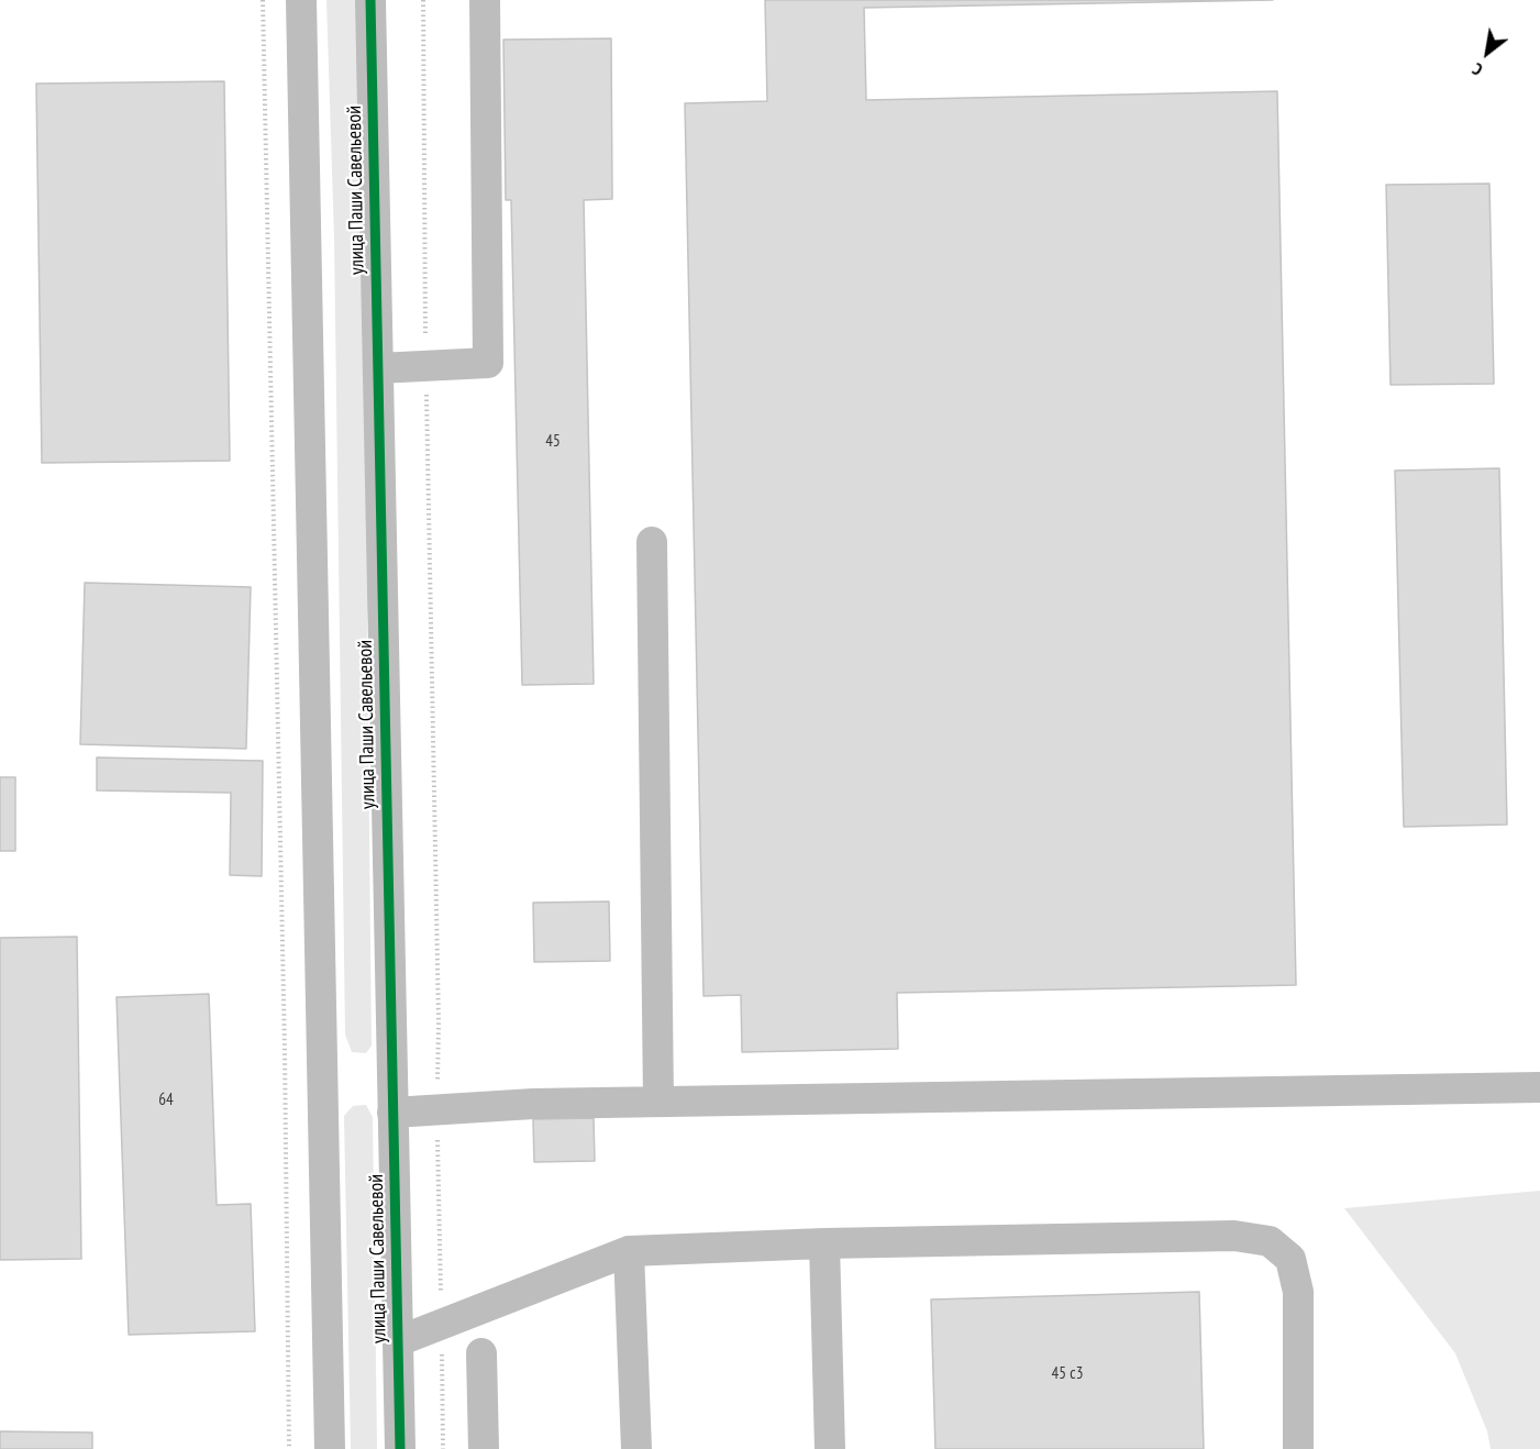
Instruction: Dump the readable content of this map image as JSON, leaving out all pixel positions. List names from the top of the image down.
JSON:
{
  "streets": {
    "street": ["улица Паши Савельевой"]
  },
  "house_numbers": ["45", "64", "45 с3"],
  "north": "bottom left"
}
